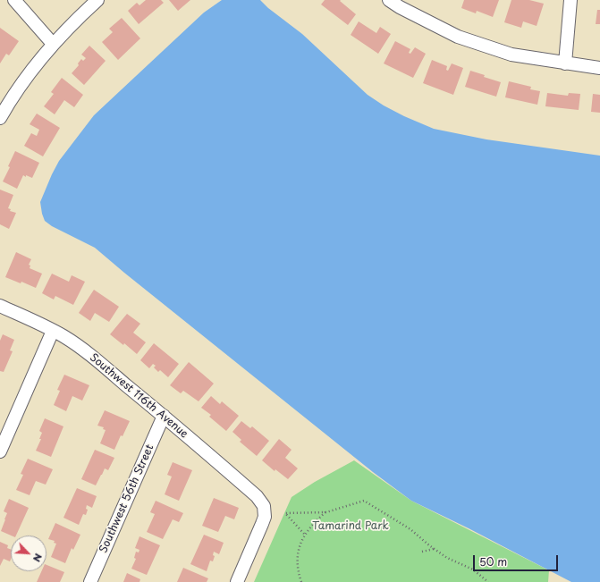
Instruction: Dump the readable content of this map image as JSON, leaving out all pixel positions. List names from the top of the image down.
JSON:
{
  "streets": {
    "street": ["Southwest 116th Avenue", "Southwest 56th Street"]
  },
  "crossings": [
    ["Southwest 116th Avenue", "Southwest 56th Street"]
  ],
  "parks": ["Tamarind Park"],
  "scale_bar": "50 m",
  "north": "bottom right"
}
